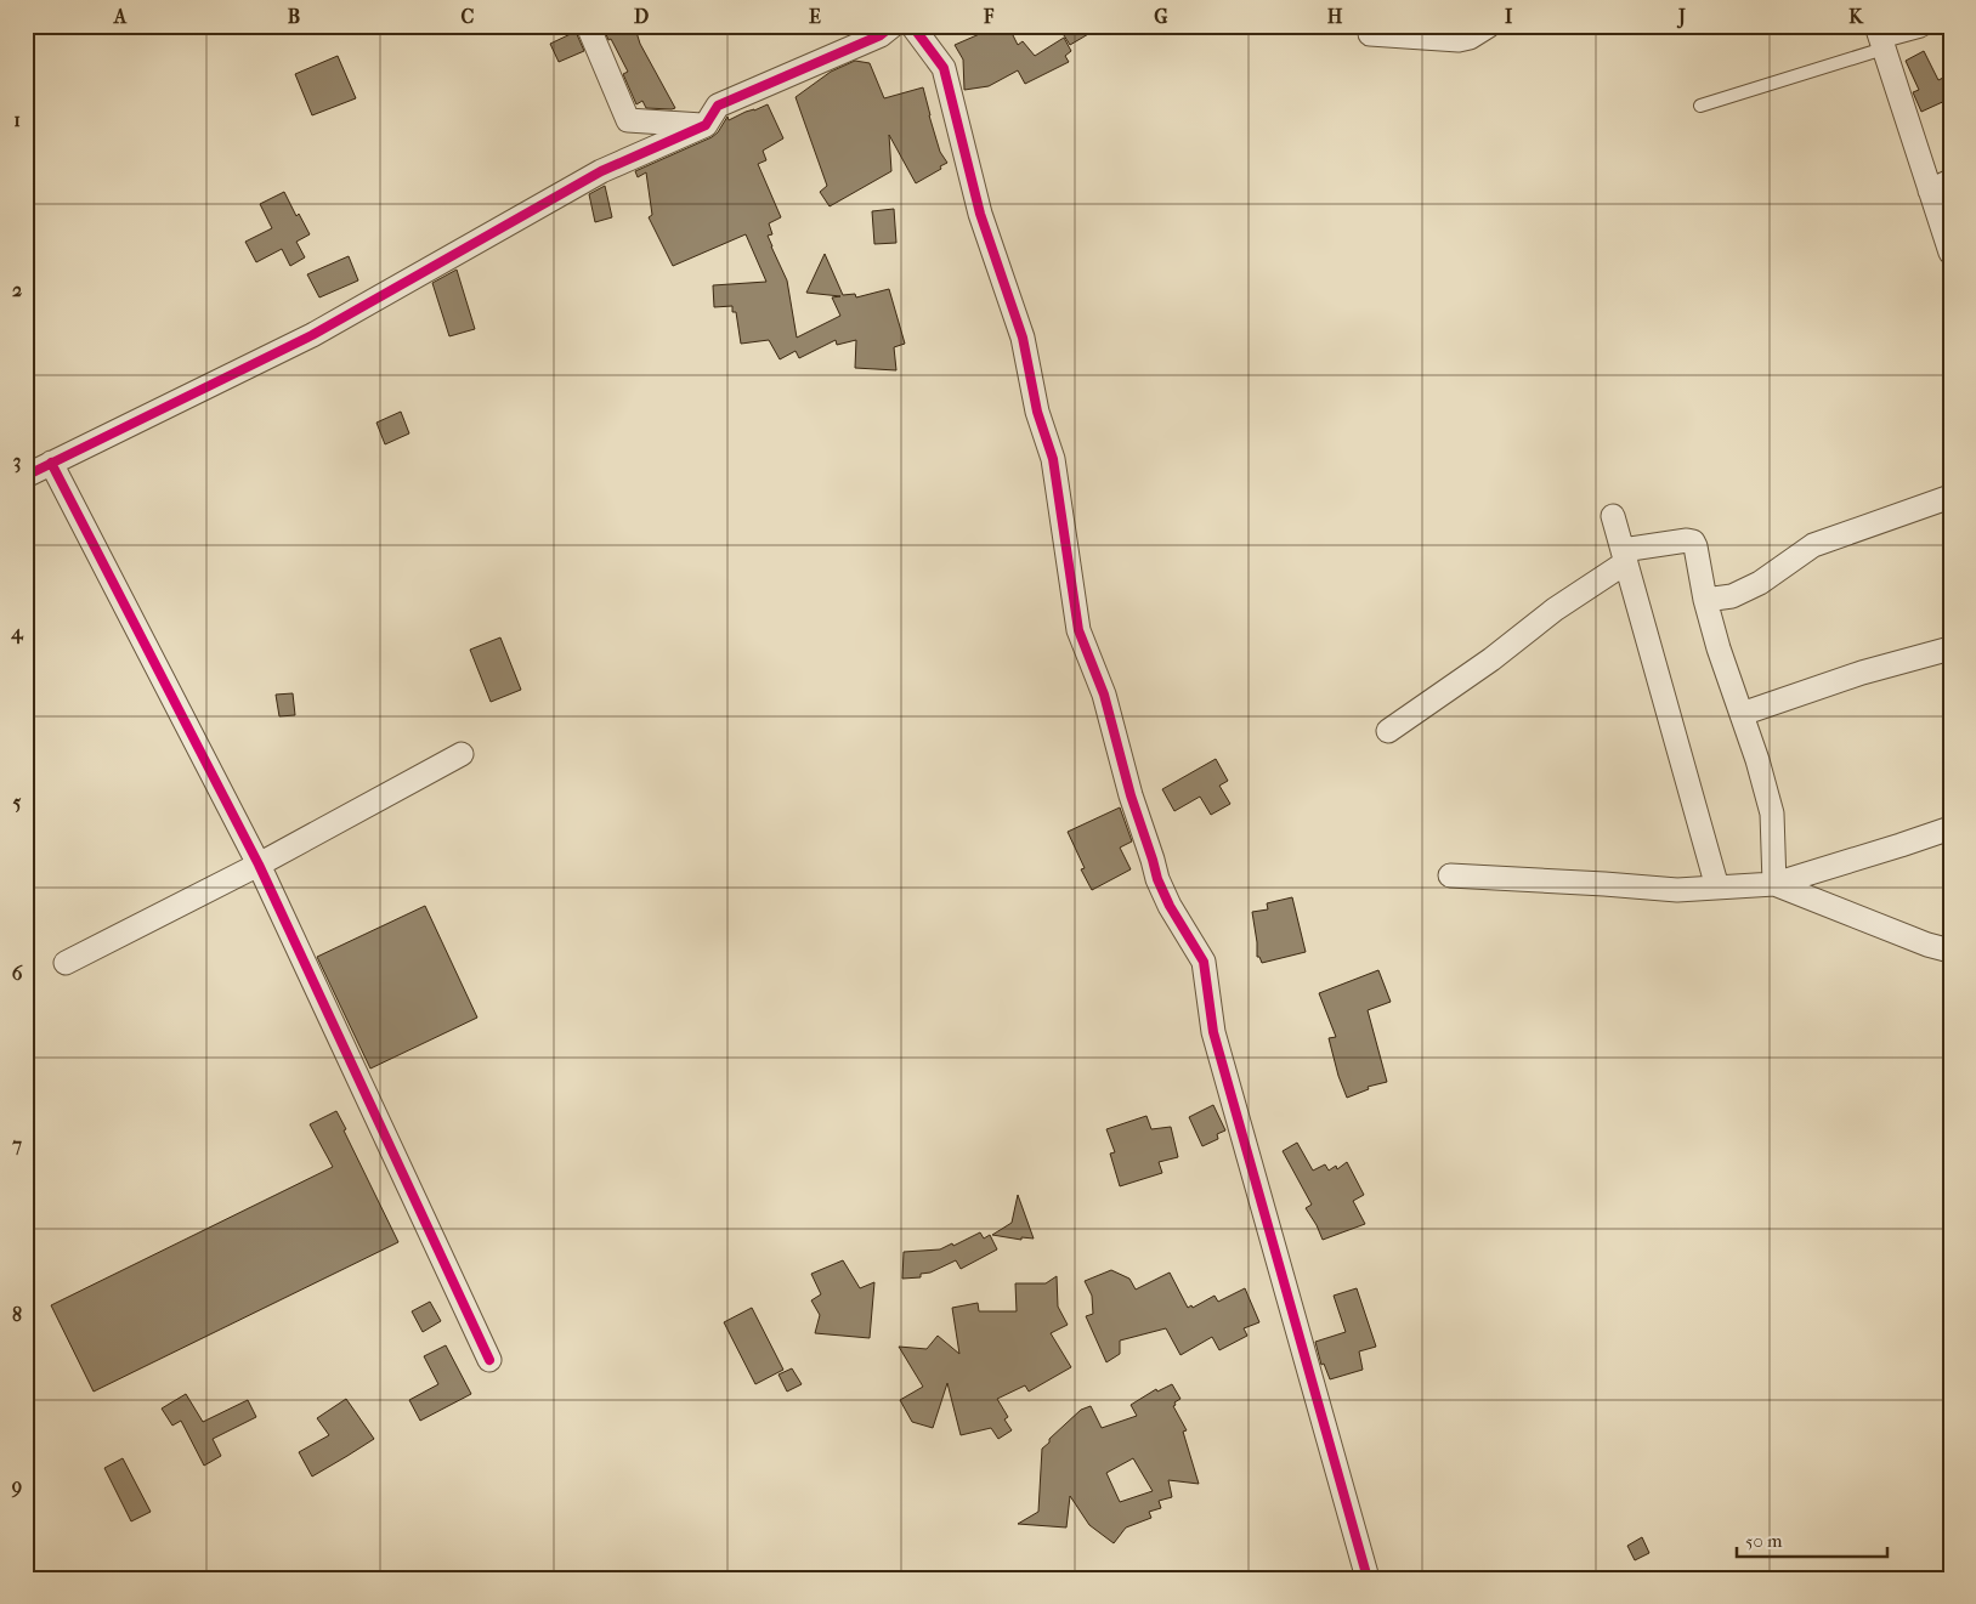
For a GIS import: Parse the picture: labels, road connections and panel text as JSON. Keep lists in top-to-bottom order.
{
  "scale_bar": "50 m",
  "grid": {
    "columns": [
      "A",
      "B",
      "C",
      "D",
      "E",
      "F",
      "G",
      "H",
      "I",
      "J",
      "K"
    ],
    "rows": [
      "1",
      "2",
      "3",
      "4",
      "5",
      "6",
      "7",
      "8",
      "9"
    ]
  }
}
